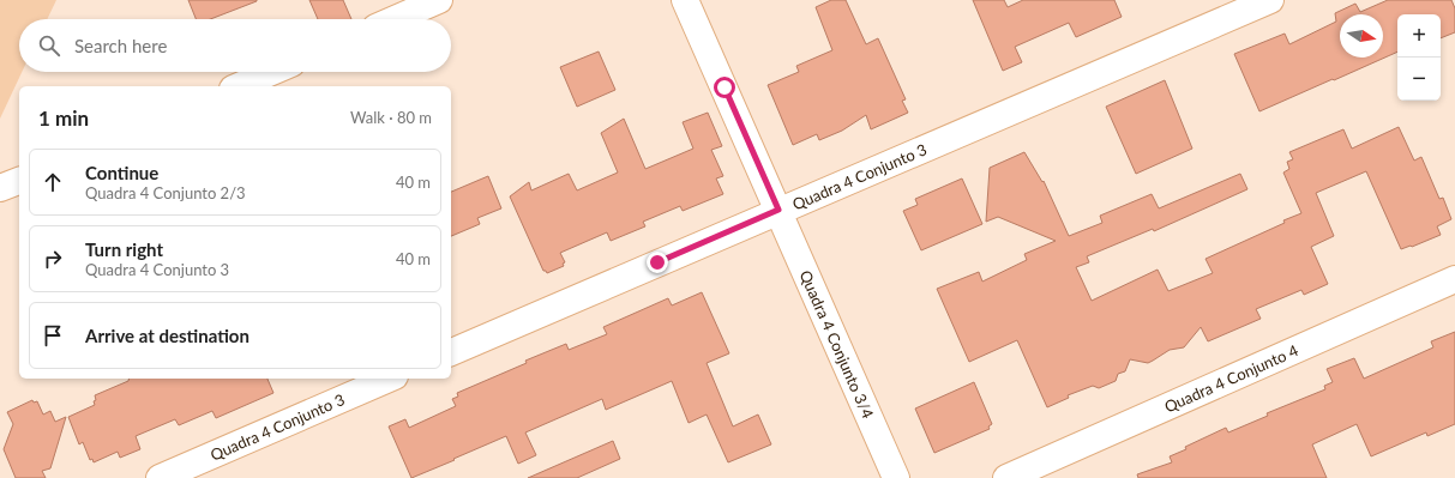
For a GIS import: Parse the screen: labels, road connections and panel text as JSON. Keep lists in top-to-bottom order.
{
  "streets": {
    "street": ["Quadra 4 Conjunto 3", "Quadra 4 Conjunto 3/4", "Quadra 4 Conjunto 4"]
  },
  "crossings": [
    ["Quadra 4 Conjunto 3", "Quadra 4 Conjunto 3/4"]
  ],
  "north": "right",
  "page": {
    "map_buttons": ["+", "−"],
    "search": "Search here",
    "heading": ["1 min", "Walk · 80 m"],
    "list": [
      ["Continue", "Quadra 4 Conjunto 2/3", "40 m"],
      ["Turn right", "Quadra 4 Conjunto 3", "40 m"],
      "Arrive at destination"
    ]
  }
}
